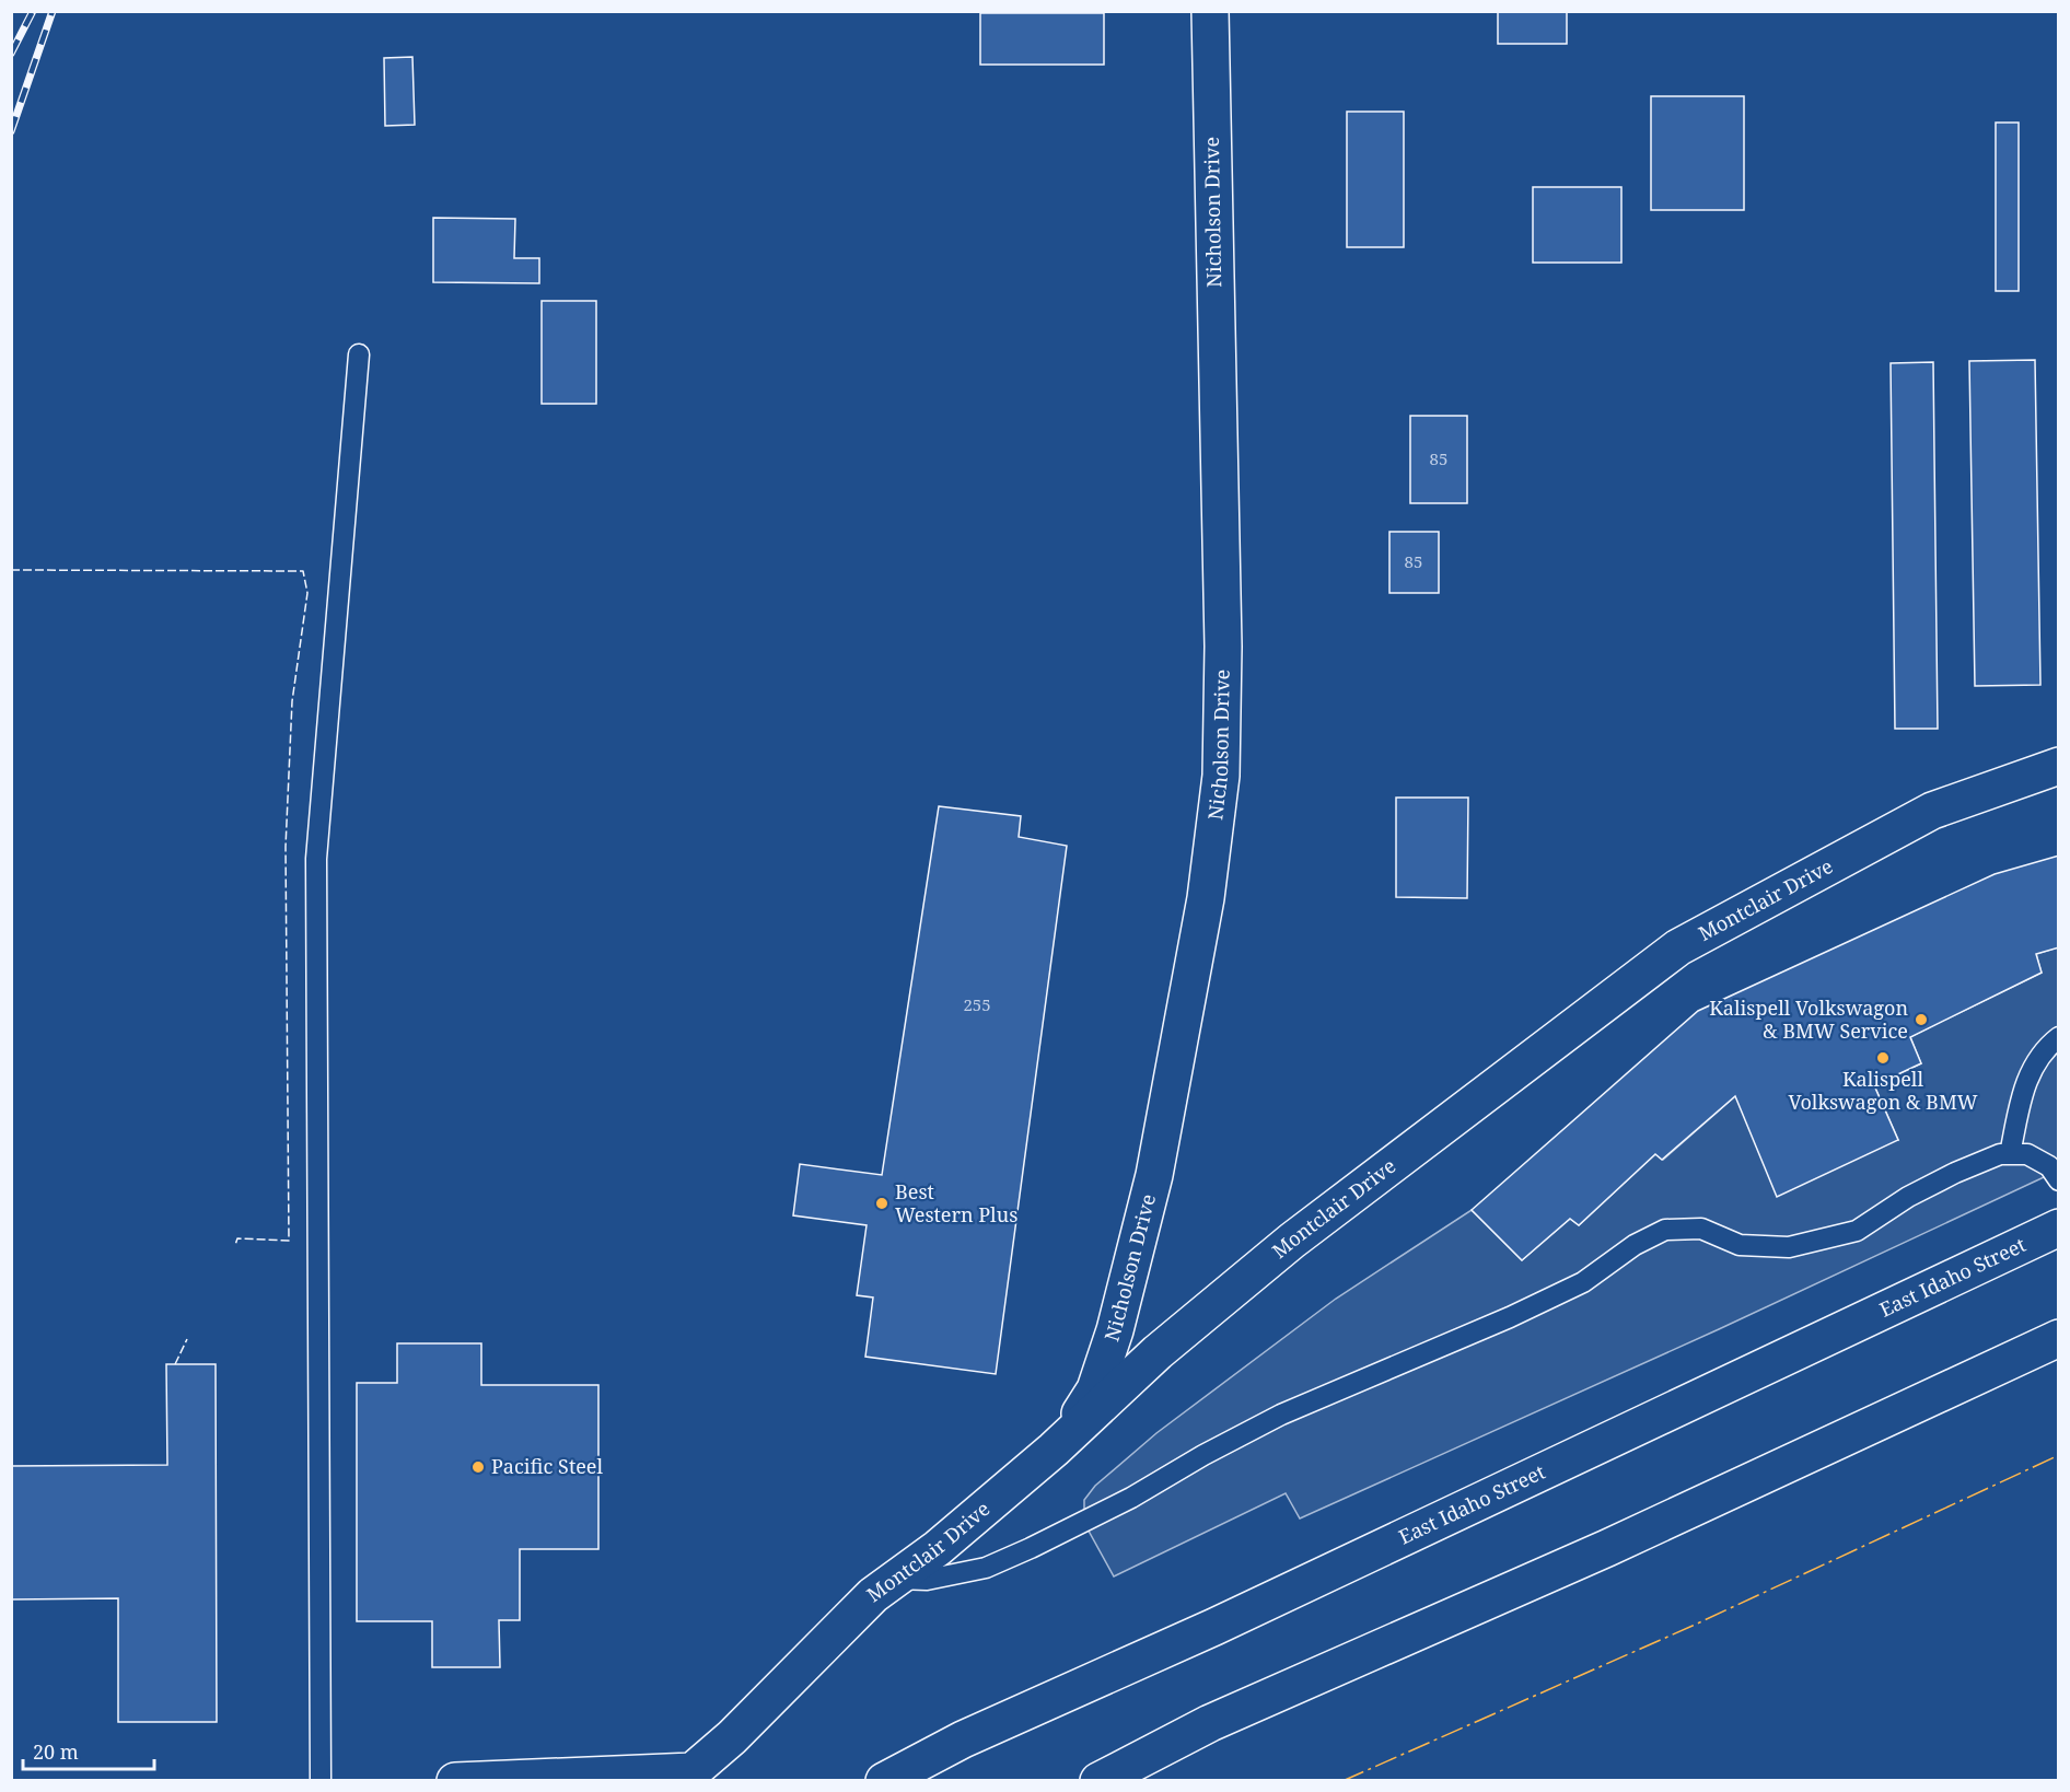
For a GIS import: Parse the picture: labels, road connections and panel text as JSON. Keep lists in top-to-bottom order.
{
  "streets": {
    "main road": ["Nicholson Drive", "Montclair Drive", "East Idaho Street"]
  },
  "crossings": [
    ["Nicholson Drive", "Montclair Drive"]
  ],
  "places": [
    "Kalispell Volkswagon & BMW Service",
    "Kalispell Volkswagon & BMW",
    "Best Western Plus",
    "Pacific Steel"
  ],
  "house_numbers": ["85", "85", "255"],
  "scale_bar": "20 m"
}
